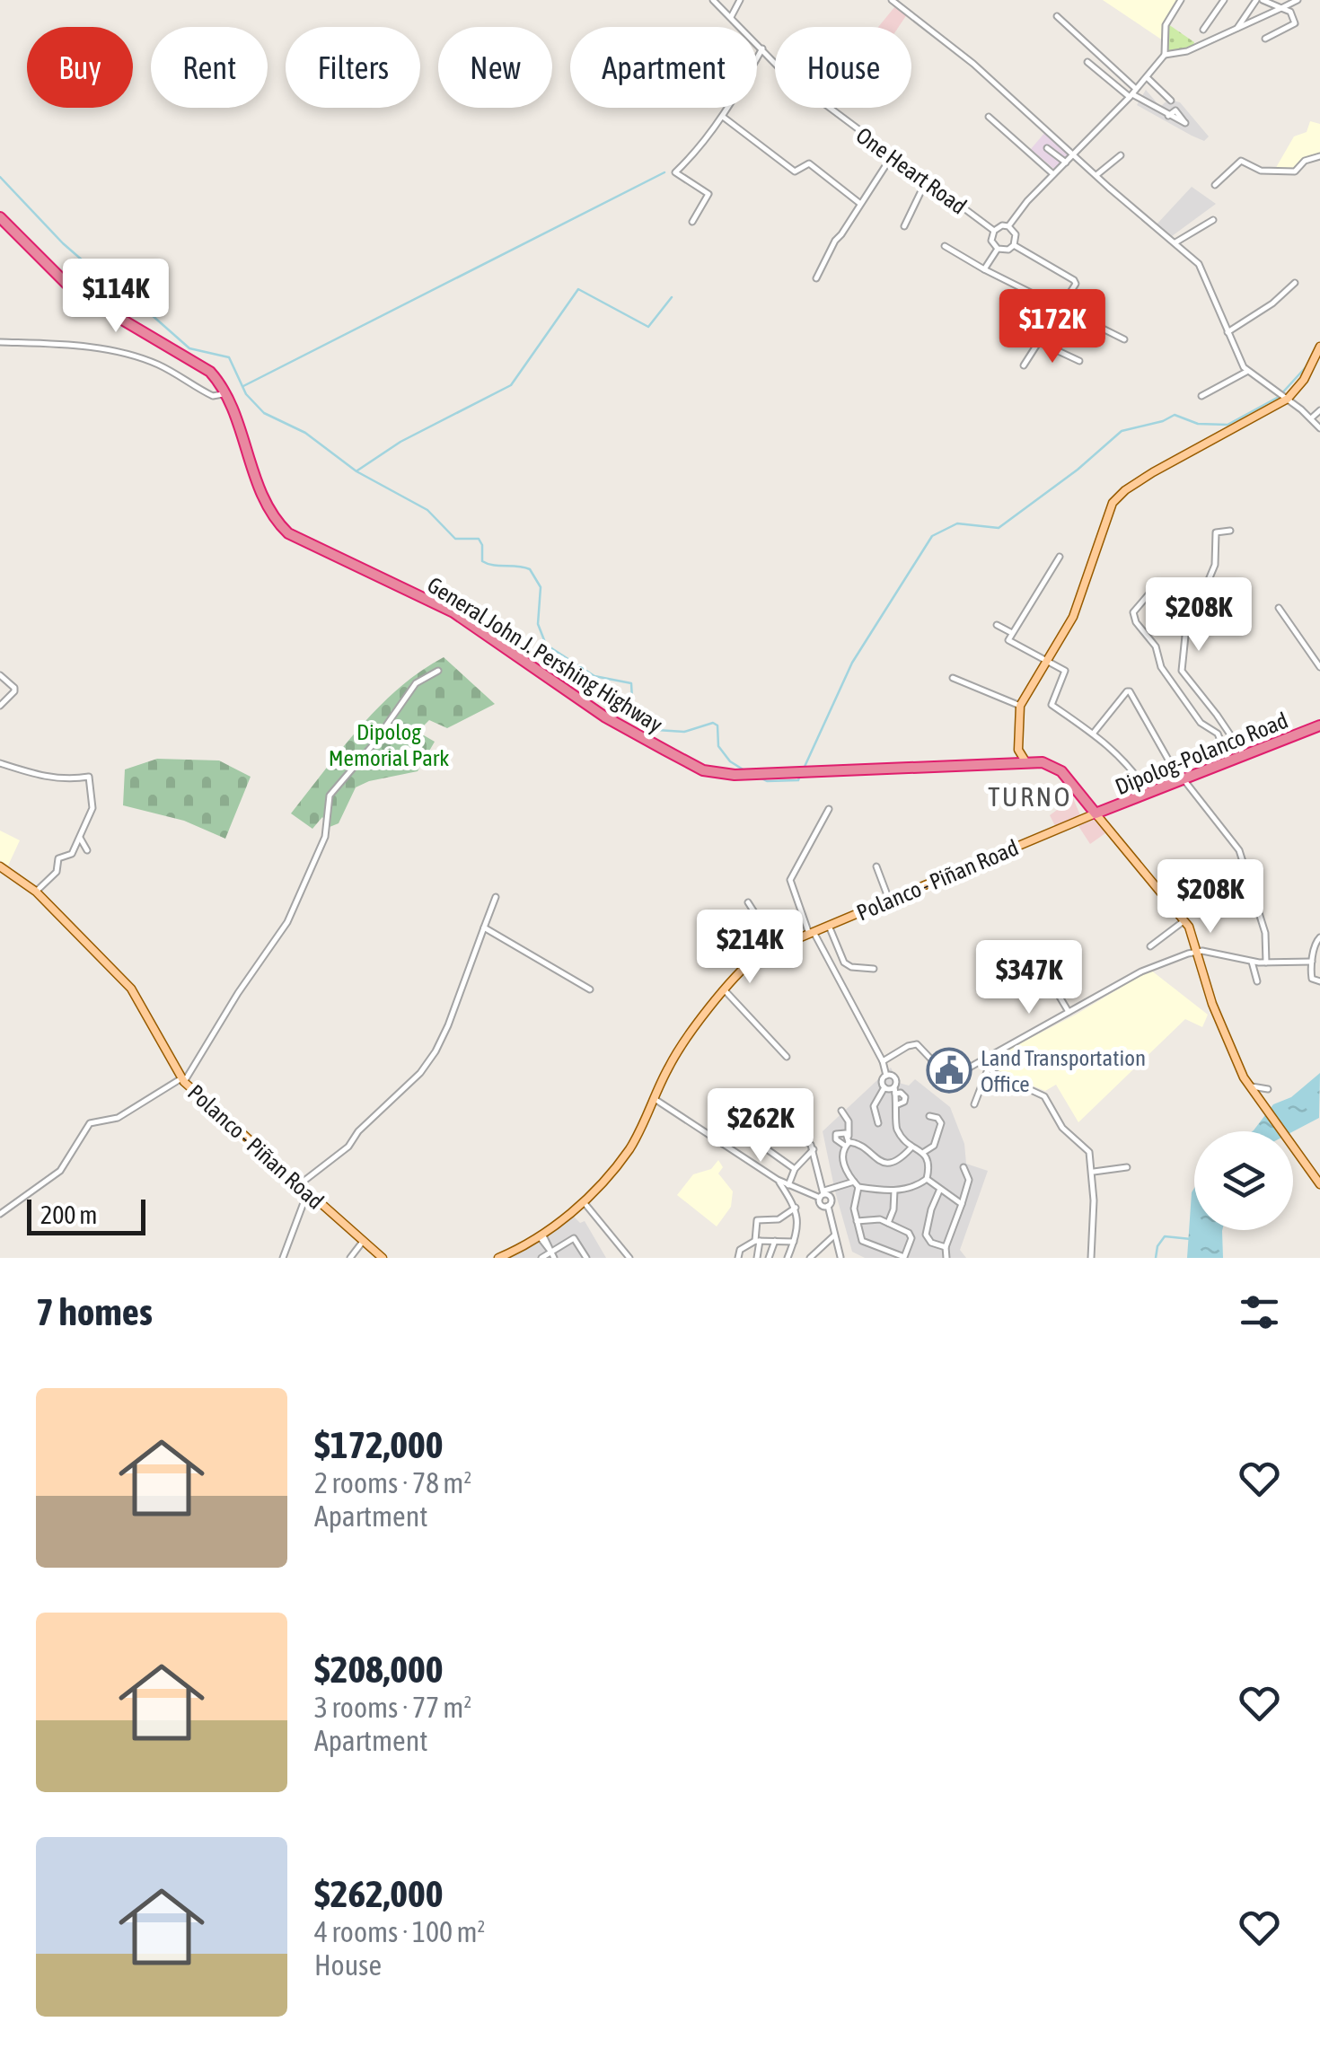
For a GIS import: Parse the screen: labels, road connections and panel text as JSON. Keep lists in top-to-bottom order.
{
  "streets": {
    "highway": ["General John J. Pershing Highway", "Dipolog-Polanco Road"],
    "main road": ["Polanco - Piñan Road"],
    "street": ["One Heart Road"]
  },
  "crossings": [
    ["General John J. Pershing Highway", "Dipolog-Polanco Road"],
    ["General John J. Pershing Highway", "Polanco - Piñan Road"],
    ["Dipolog-Polanco Road", "Polanco - Piñan Road"]
  ],
  "districts": ["TURNO"],
  "parks": ["Dipolog Memorial Park"],
  "places": {
    "public building": ["Land Transportation Office"]
  },
  "scale_bar": "200 m",
  "page": {
    "chip": [
      "Buy",
      "Rent",
      "Filters",
      "New",
      "Apartment",
      "House"
    ],
    "price": [
      "$114K",
      "$172K",
      "$208K",
      "$208K",
      "$214K",
      "$347K",
      "$262K"
    ],
    "scale": "200 m",
    "heading": "7 homes",
    "list": [
      {
        "name": "$172,000",
        "note": "2 rooms · 78 m² · Apartment"
      },
      {
        "name": "$208,000",
        "note": "3 rooms · 77 m² · Apartment"
      },
      {
        "name": "$262,000",
        "note": "4 rooms · 100 m² · House"
      }
    ]
  }
}
